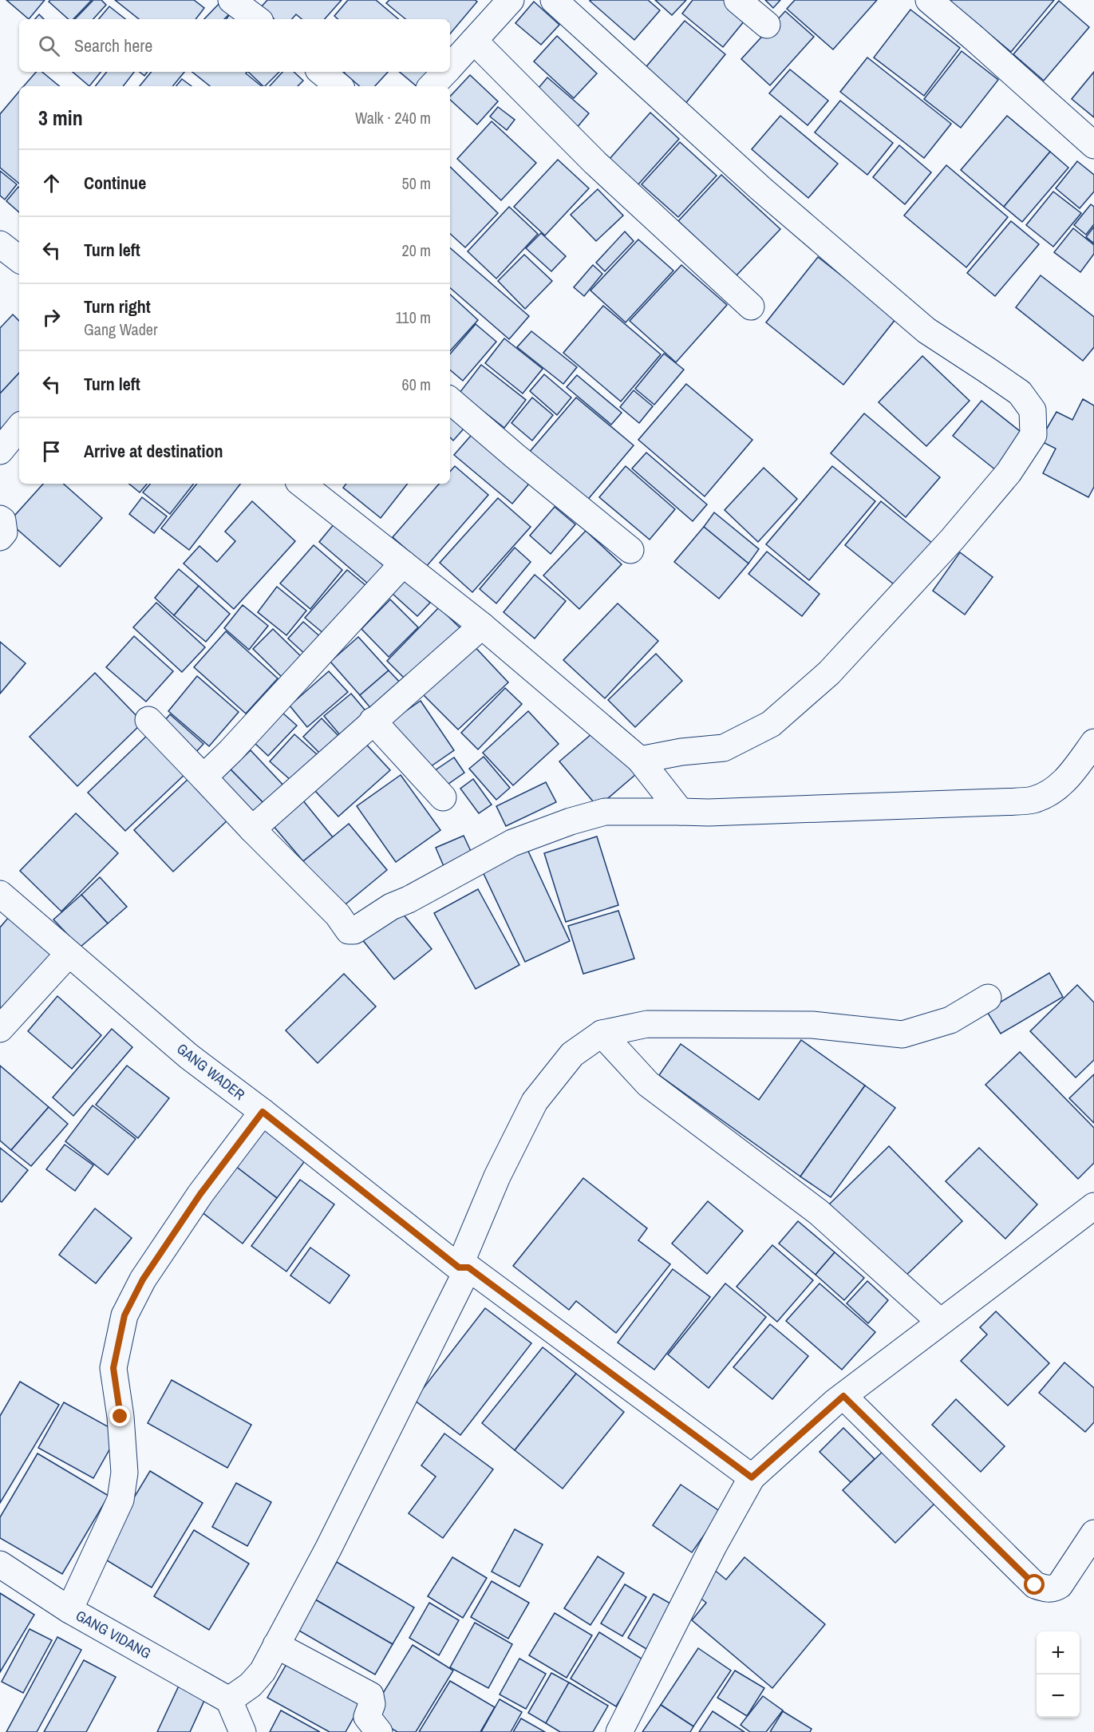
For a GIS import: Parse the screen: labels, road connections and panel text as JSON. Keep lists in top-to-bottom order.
{
  "streets": {
    "street": ["GANG WADER", "GANG VIDANG"]
  },
  "page": {
    "search": "Search here",
    "heading": ["3 min", "Walk · 240 m"],
    "list": [
      ["Continue", "50 m"],
      ["Turn left", "20 m"],
      ["Turn right", "Gang Wader", "110 m"],
      ["Turn left", "60 m"],
      "Arrive at destination"
    ],
    "map_buttons": ["+", "−"]
  }
}
